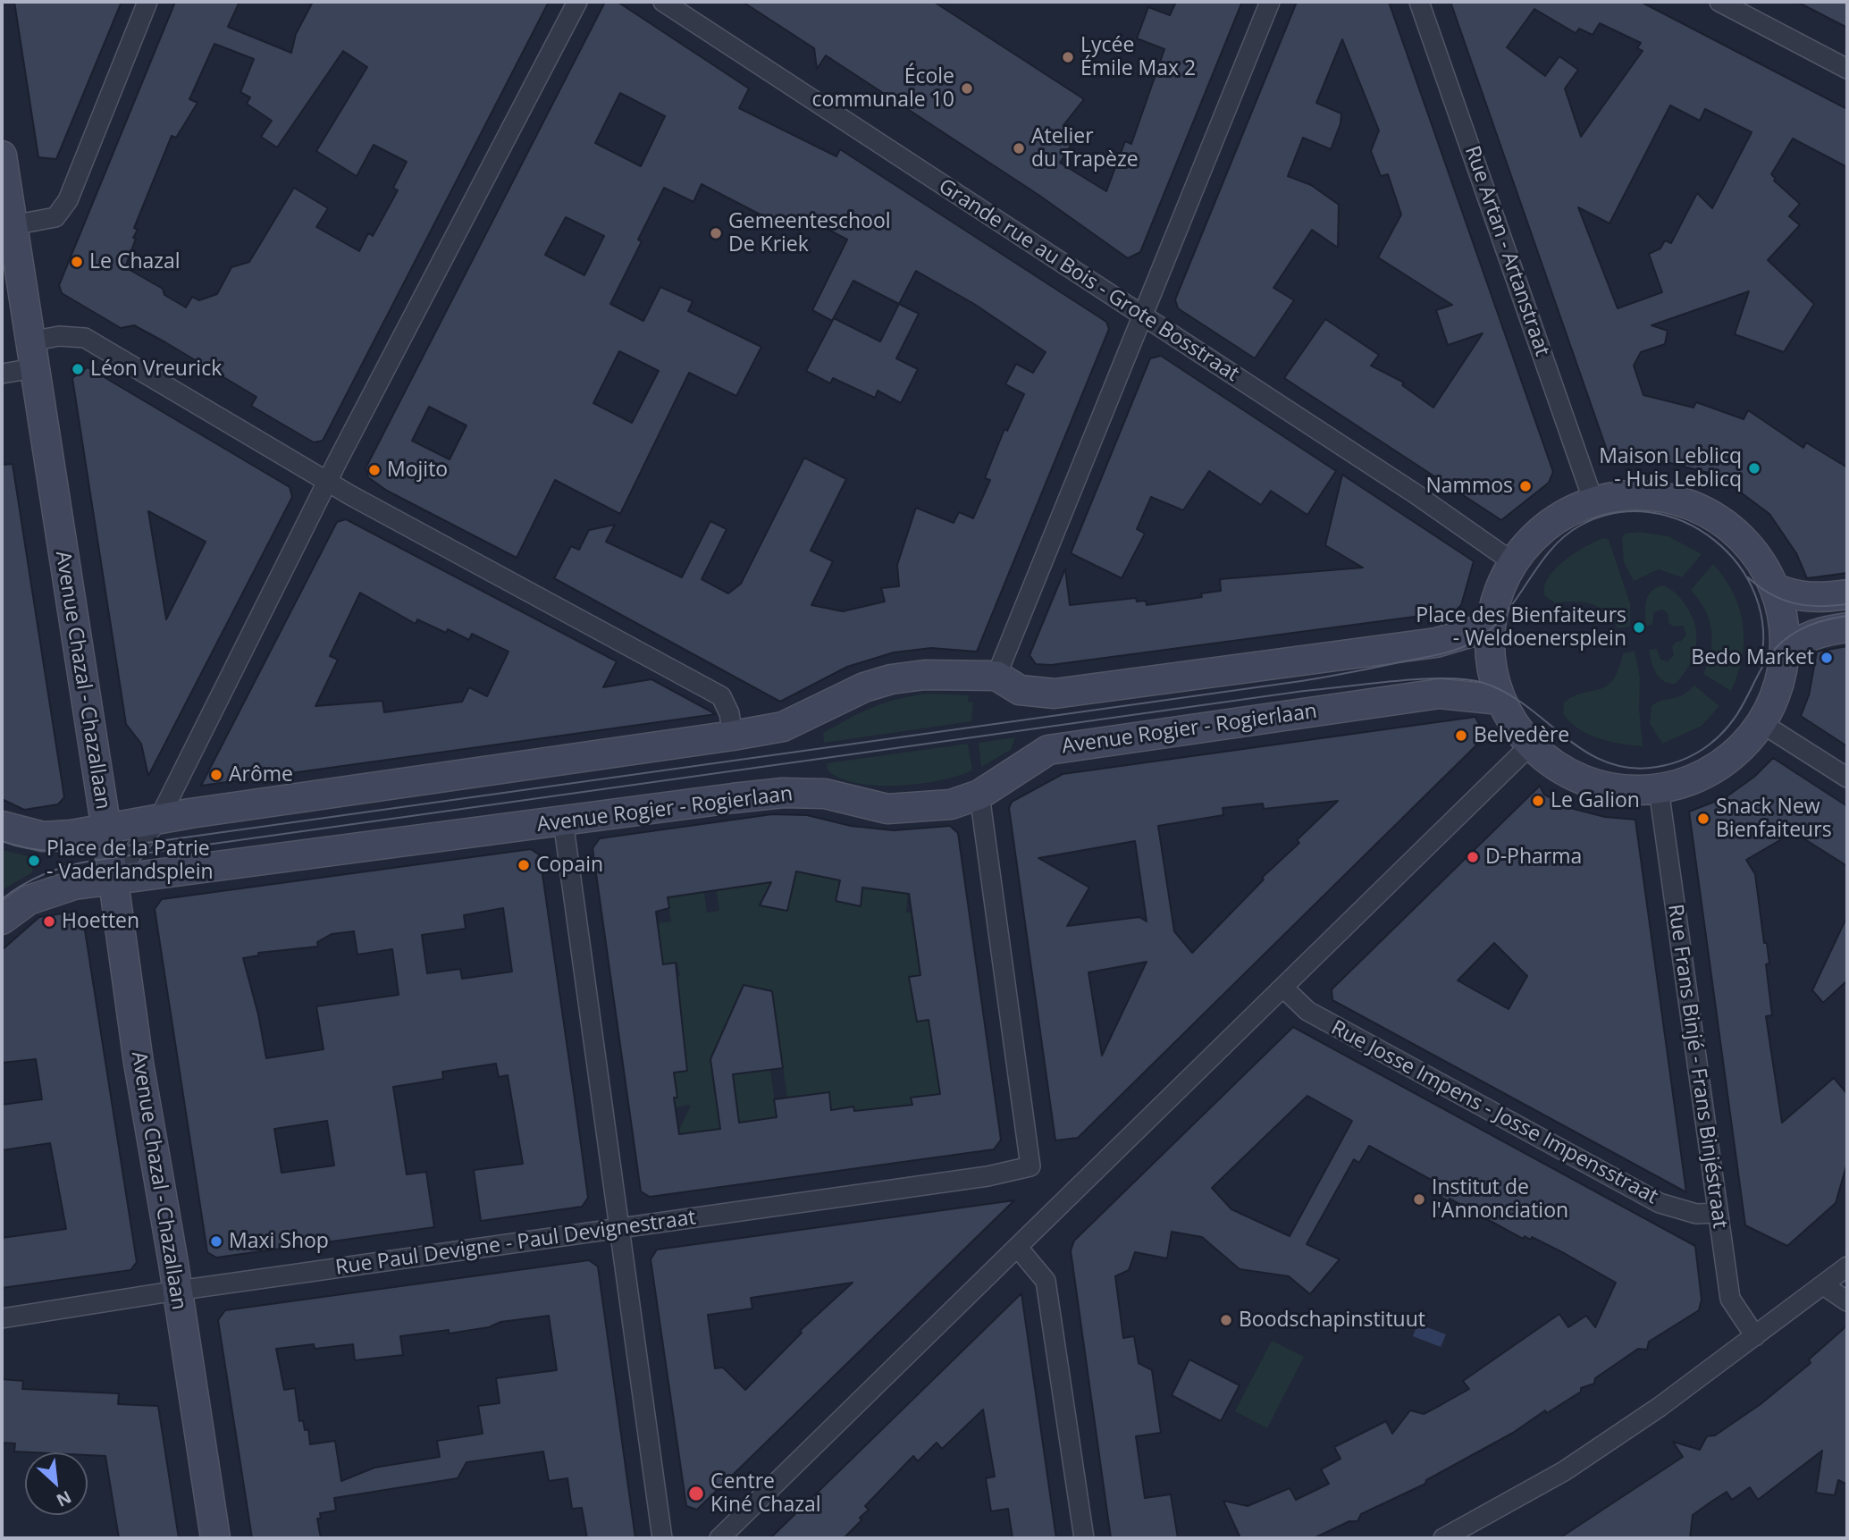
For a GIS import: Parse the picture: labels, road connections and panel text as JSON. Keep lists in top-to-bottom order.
{
  "streets": {
    "street": [
      "Rue Artan - Artanstraat",
      "Grande rue au Bois - Grote Bosstraat",
      "Avenue Chazal - Chazallaan",
      "Avenue Rogier - Rogierlaan",
      "Rue Frans Binjé - Frans Binjéstraat",
      "Rue Josse Impens - Josse Impensstraat",
      "Rue Paul Devigne - Paul Devignestraat"
    ]
  },
  "crossings": [
    ["Avenue Chazal - Chazallaan", "Avenue Rogier - Rogierlaan"],
    ["Avenue Chazal - Chazallaan", "Rue Paul Devigne - Paul Devignestraat"],
    ["Avenue Rogier - Rogierlaan", "Rue Paul Devigne - Paul Devignestraat"],
    ["Rue Frans Binjé - Frans Binjéstraat", "Rue Josse Impens - Josse Impensstraat"]
  ],
  "places": [
    "Lycée Émile Max 2",
    "École communale 10",
    "Atelier du Trapèze",
    "Gemeenteschool De Kriek",
    "Le Chazal",
    "Léon Vreurick",
    "Maison Leblicq - Huis Leblicq",
    "Mojito",
    "Nammos",
    "Place des Bienfaiteurs - Weldoenersplein",
    "Bedo Market",
    "Belvedère",
    "Arôme",
    "Le Galion",
    "Snack New Bienfaiteurs",
    "D-Pharma",
    "Place de la Patrie - Vaderlandsplein",
    "Copain",
    "Hoetten",
    "Institut de l'Annonciation",
    "Maxi Shop",
    "Boodschapinstituut",
    "Centre Kiné Chazal"
  ],
  "north": "bottom right"
}
